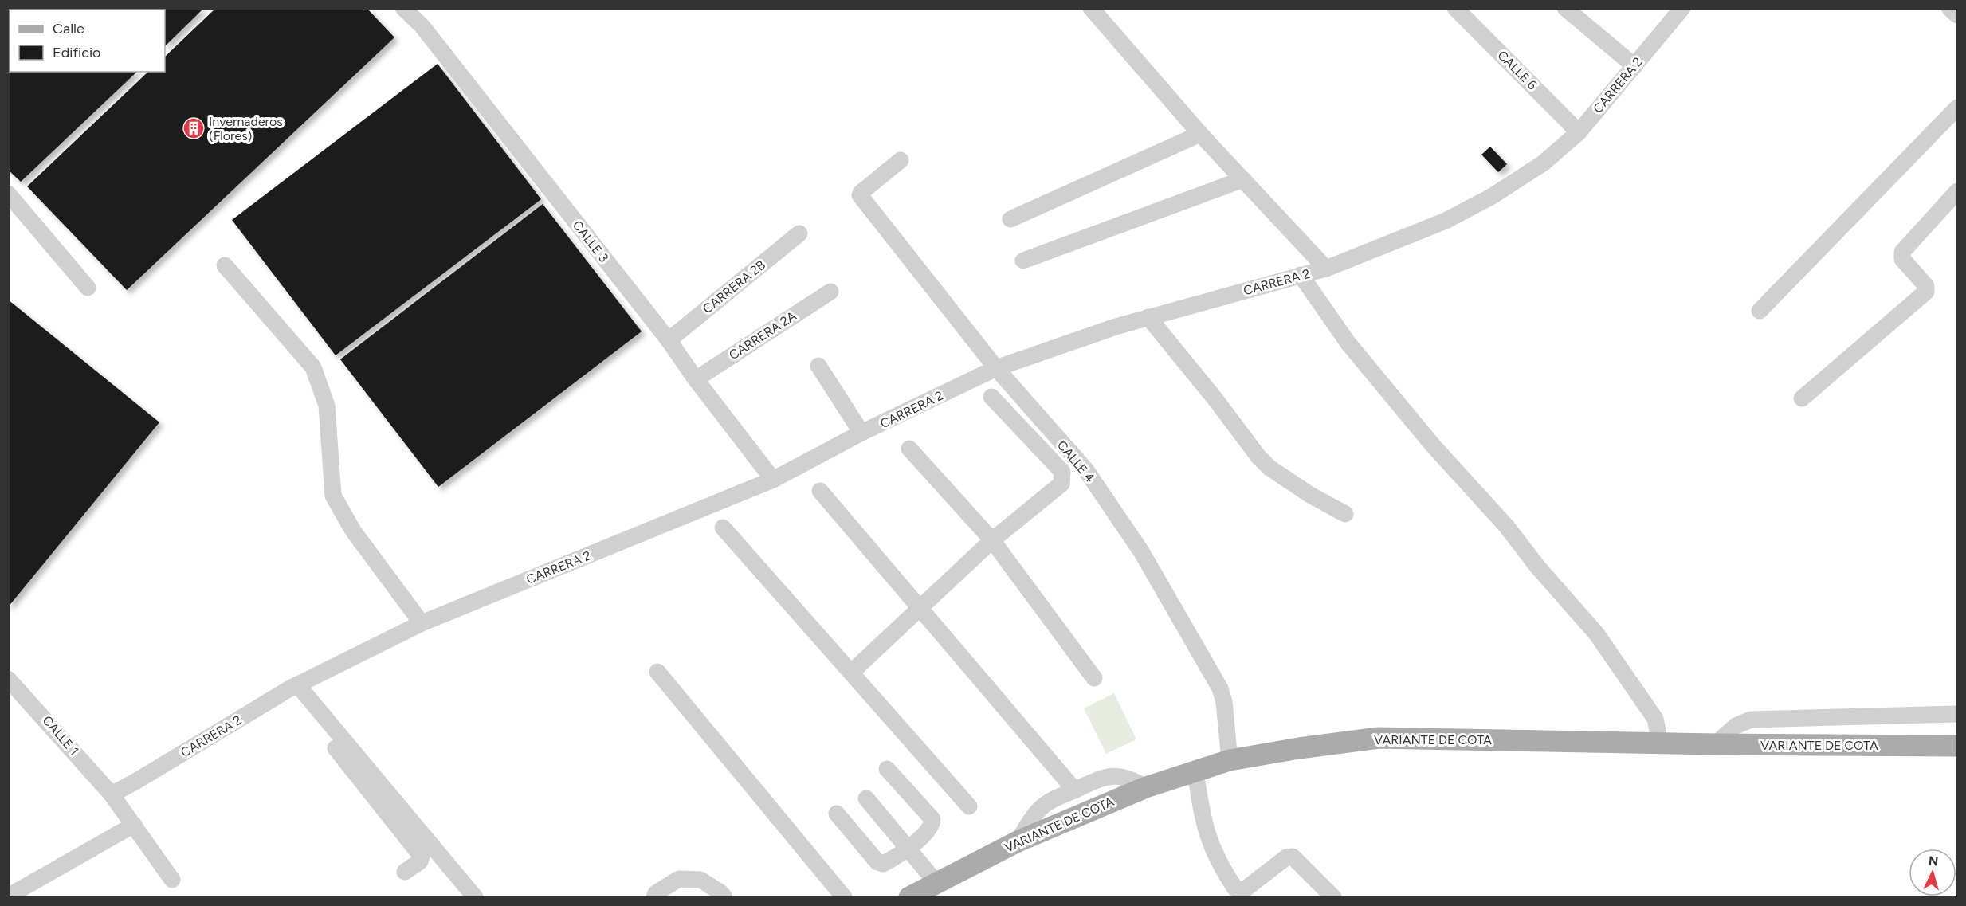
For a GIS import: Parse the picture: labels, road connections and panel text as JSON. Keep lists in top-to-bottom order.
{
  "streets": {
    "main road": ["VARIANTE DE COTA"],
    "street": [
      "CALLE 6",
      "CARRERA 2",
      "CALLE 3",
      "CARRERA 2B",
      "CARRERA 2A",
      "CALLE 4",
      "CALLE 1"
    ]
  },
  "crossings": [
    ["CALLE 6", "CARRERA 2"],
    ["CARRERA 2", "CALLE 3"],
    ["CARRERA 2", "CALLE 4"],
    ["CARRERA 2", "CALLE 1"],
    ["CALLE 3", "CARRERA 2B"],
    ["CALLE 3", "CARRERA 2A"],
    ["CALLE 4", "VARIANTE DE COTA"]
  ],
  "places": {
    "building": ["Invernaderos (Flores)"]
  },
  "legend": ["Calle", "Edificio"],
  "north": "top"
}
